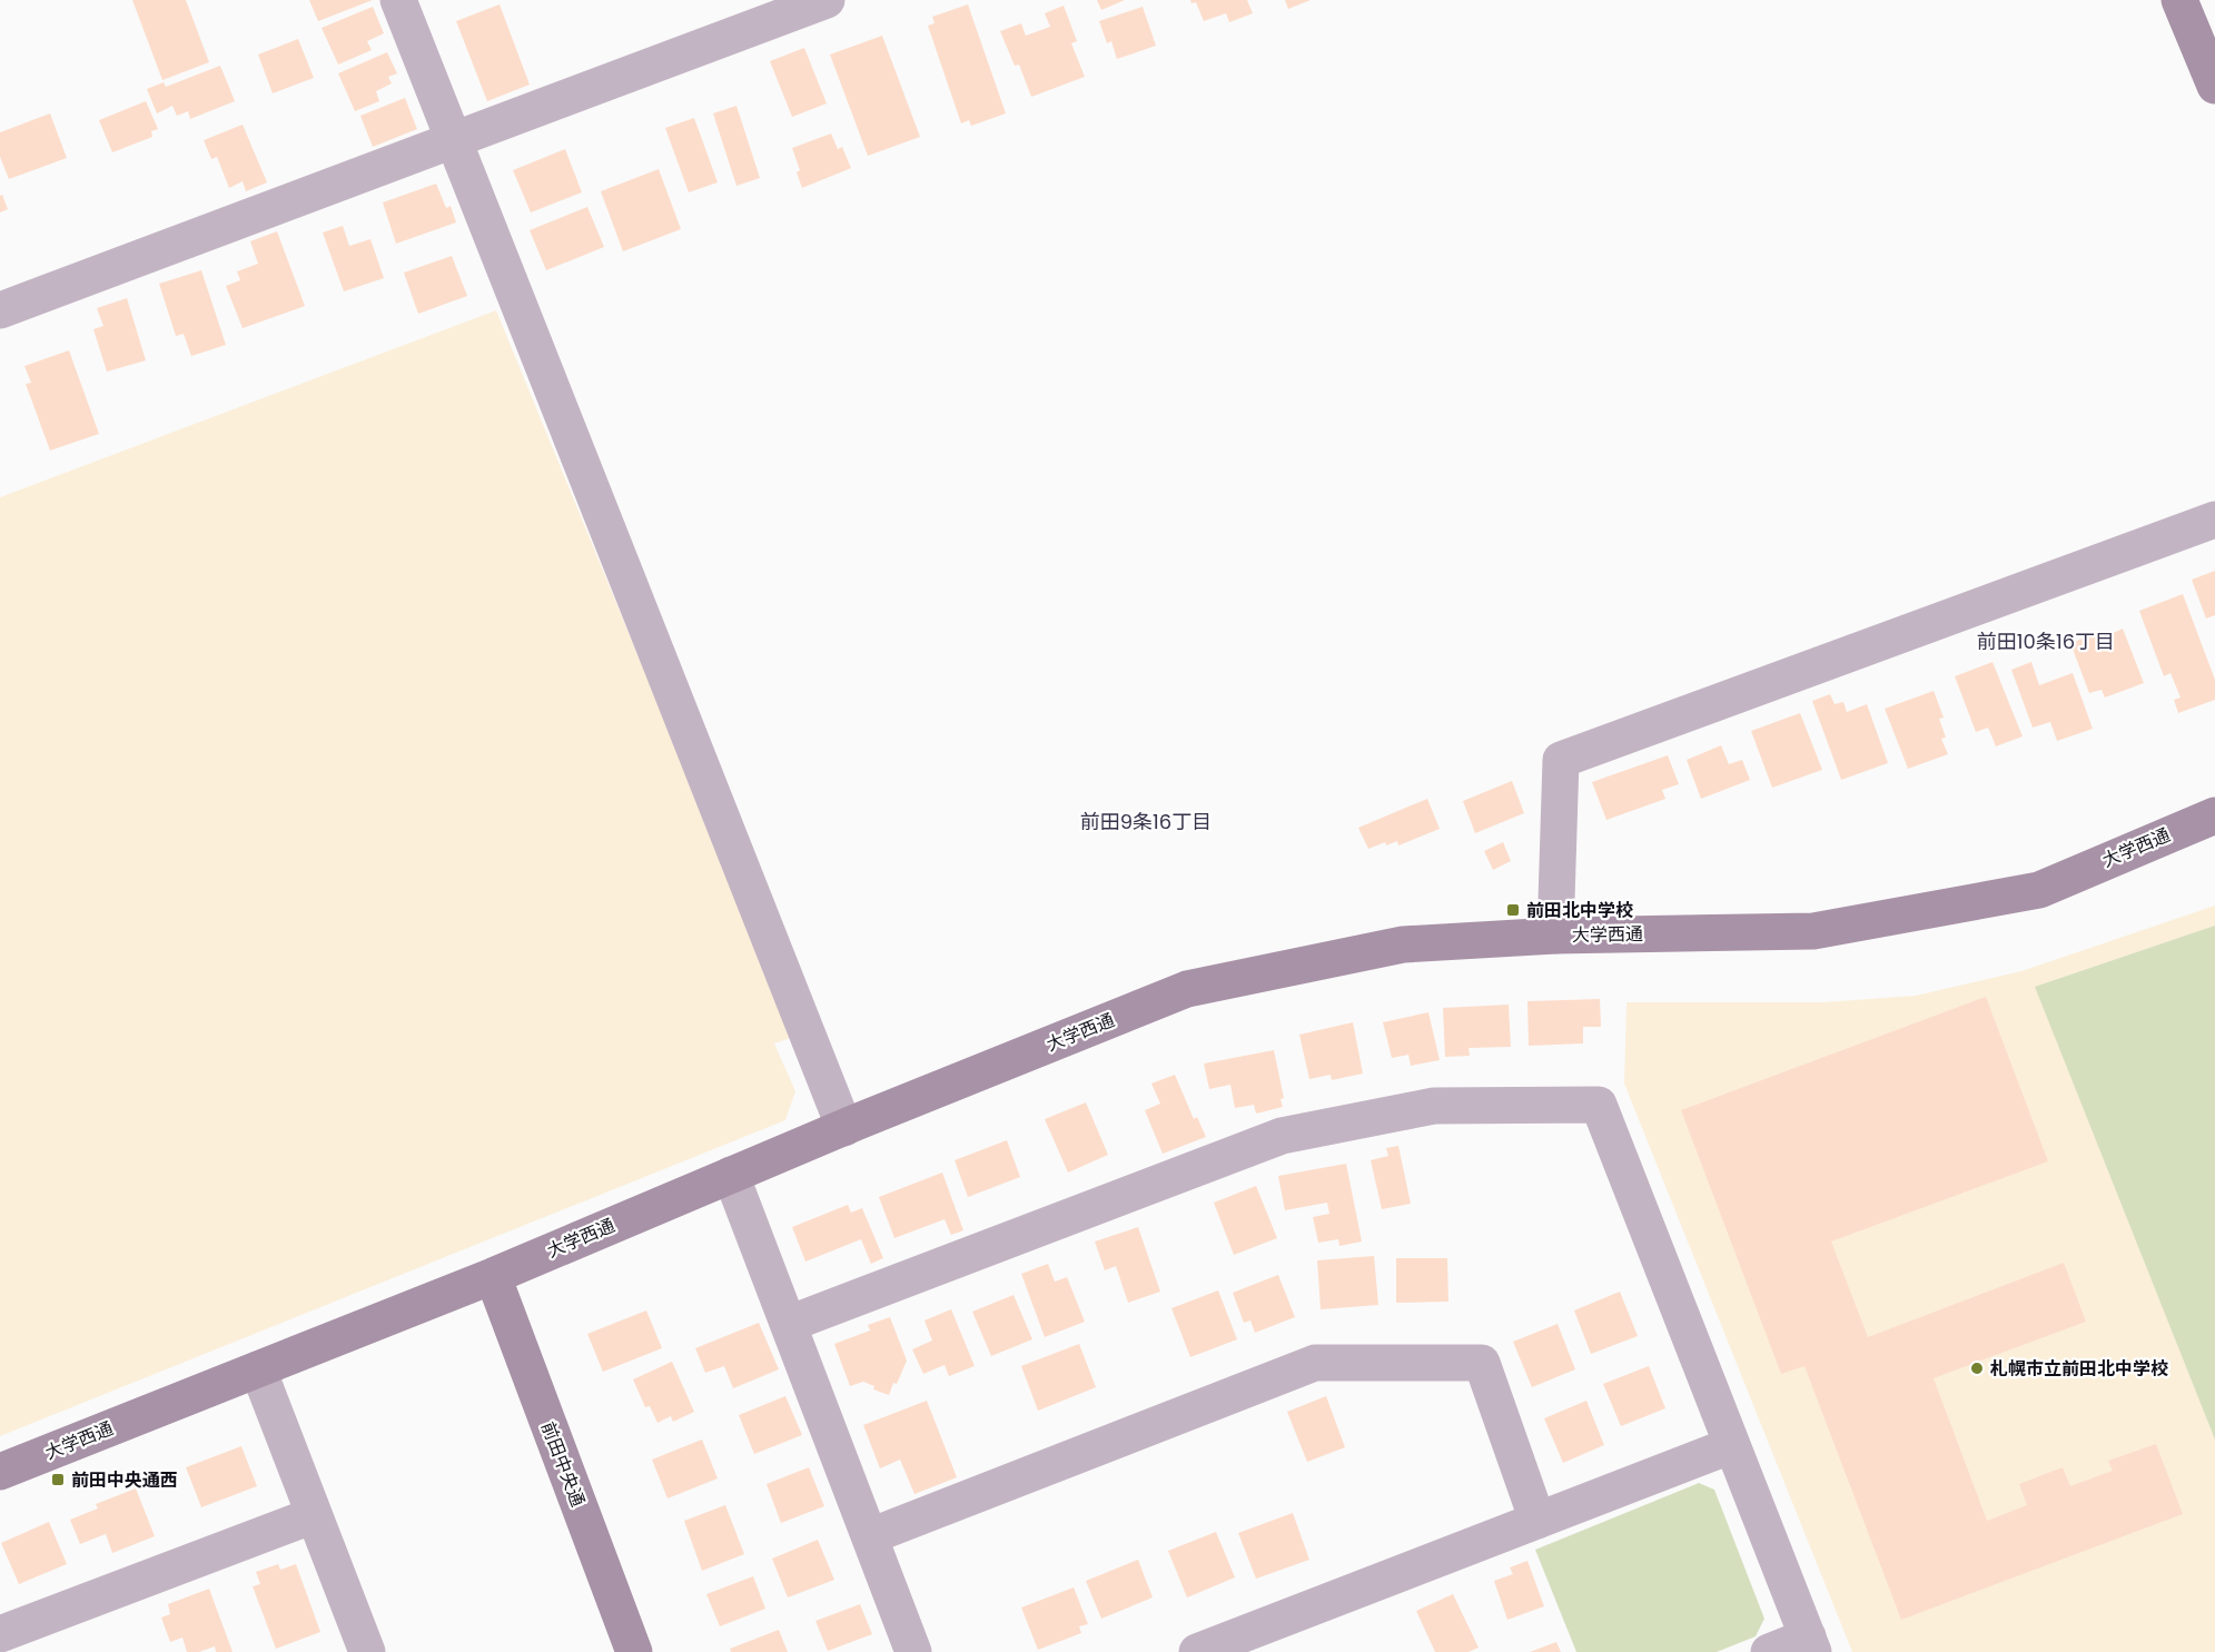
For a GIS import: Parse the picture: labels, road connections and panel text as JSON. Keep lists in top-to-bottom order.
{
  "streets": {
    "street": ["大学西通", "前田中央通"]
  },
  "crossings": [
    ["大学西通", "前田中央通"]
  ],
  "districts": ["前田10条16丁目", "前田9条16丁目"],
  "places": {
    "transit": ["前田北中学校", "前田中央通西"],
    "other": ["札幌市立前田北中学校"]
  }
}
